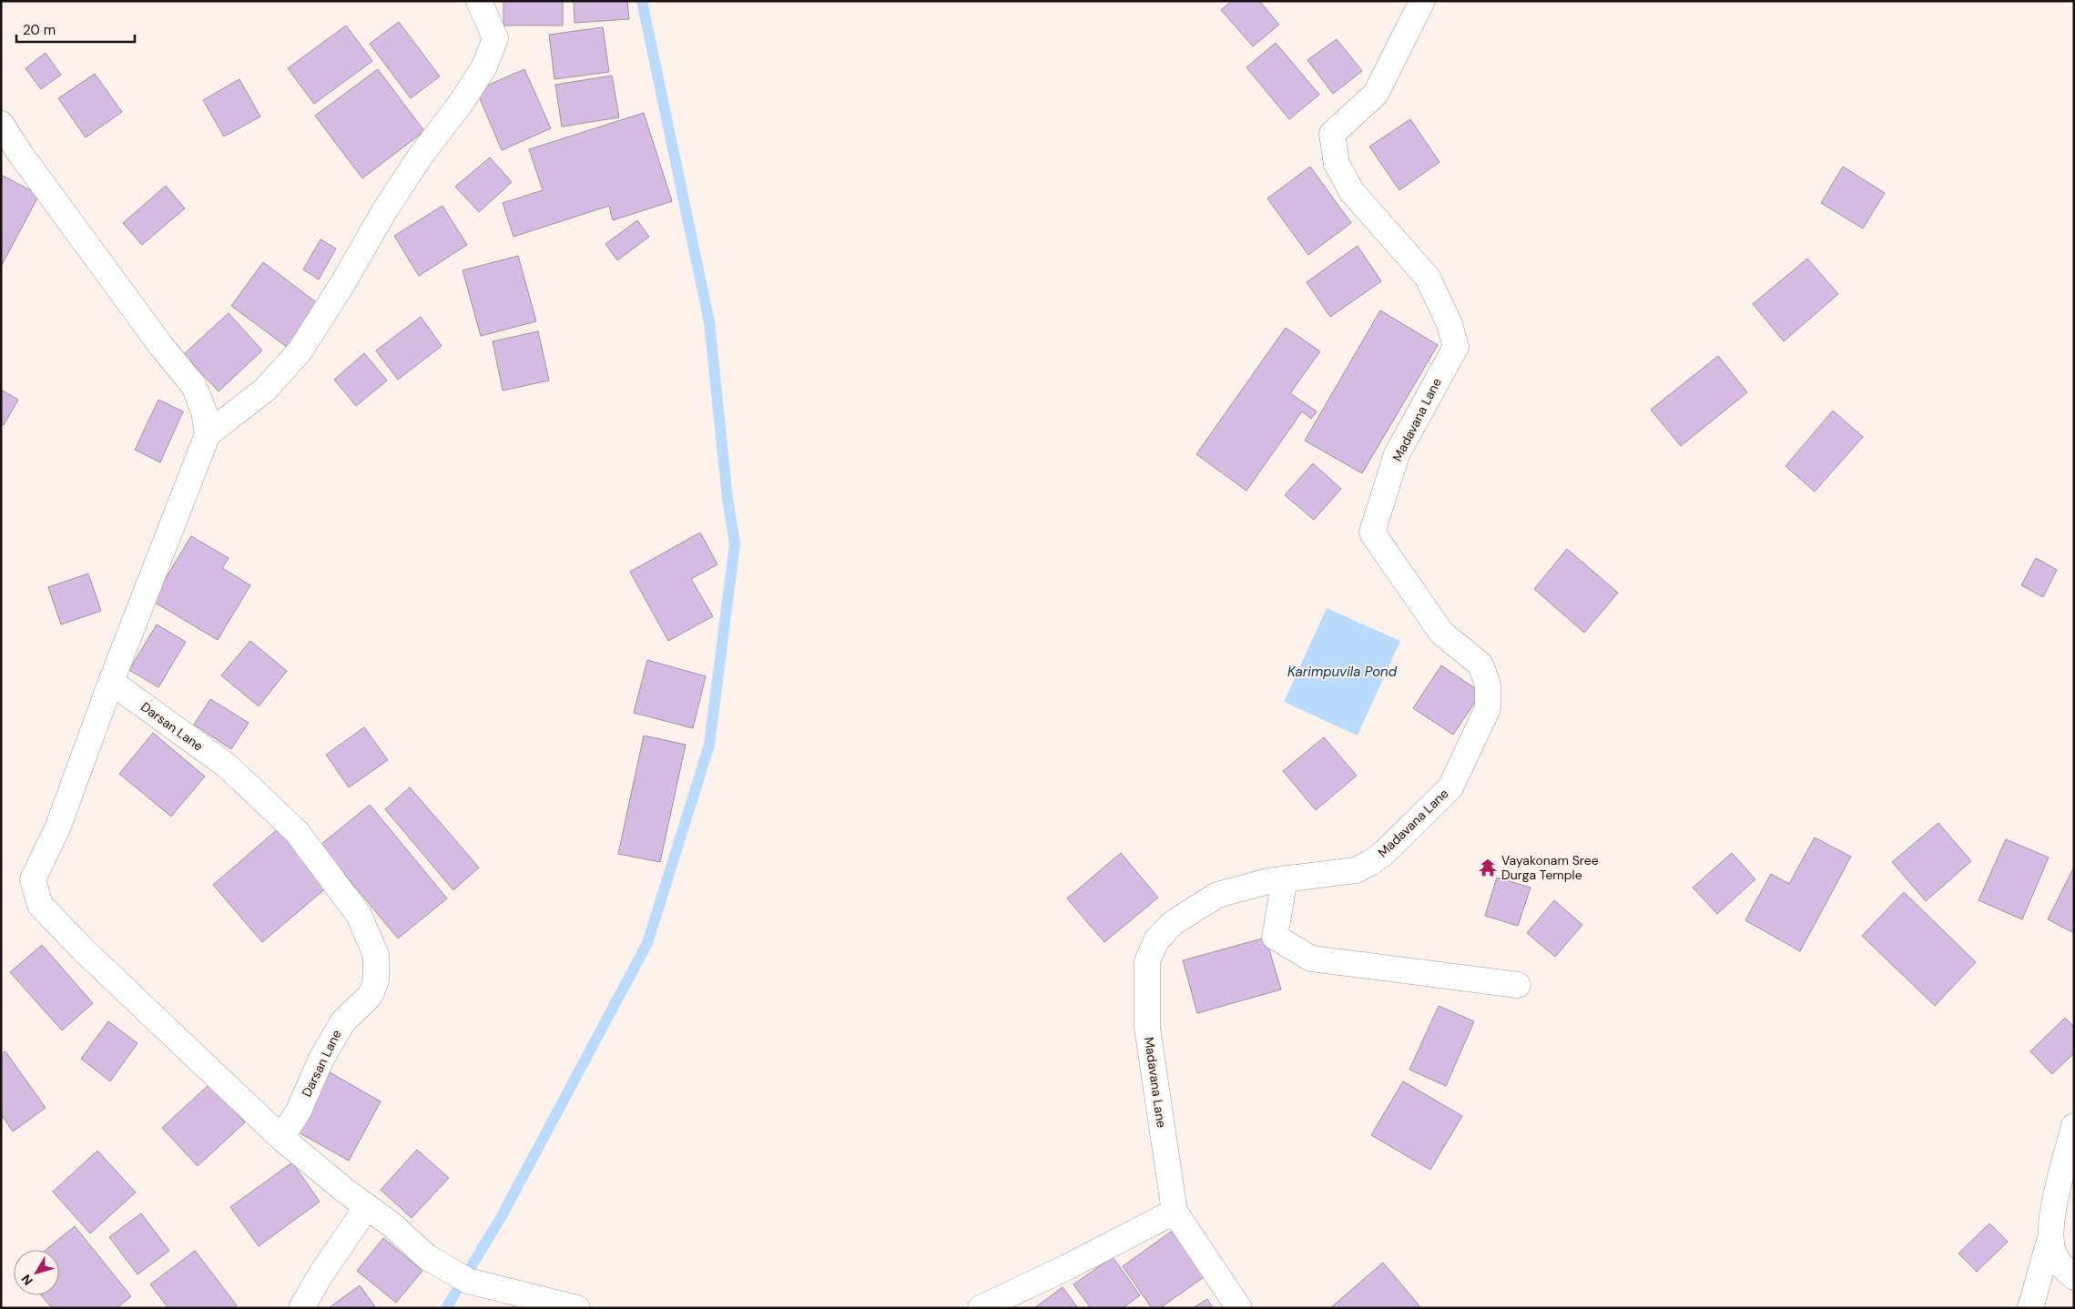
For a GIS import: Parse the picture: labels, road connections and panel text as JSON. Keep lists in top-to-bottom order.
{
  "streets": {
    "street": ["Madavana Lane", "Darsan Lane"]
  },
  "water": ["Karimpuvila Pond"],
  "places": {
    "temple": ["Vayakonam Sree Durga Temple"]
  },
  "scale_bar": "20 m",
  "north": "bottom left"
}
